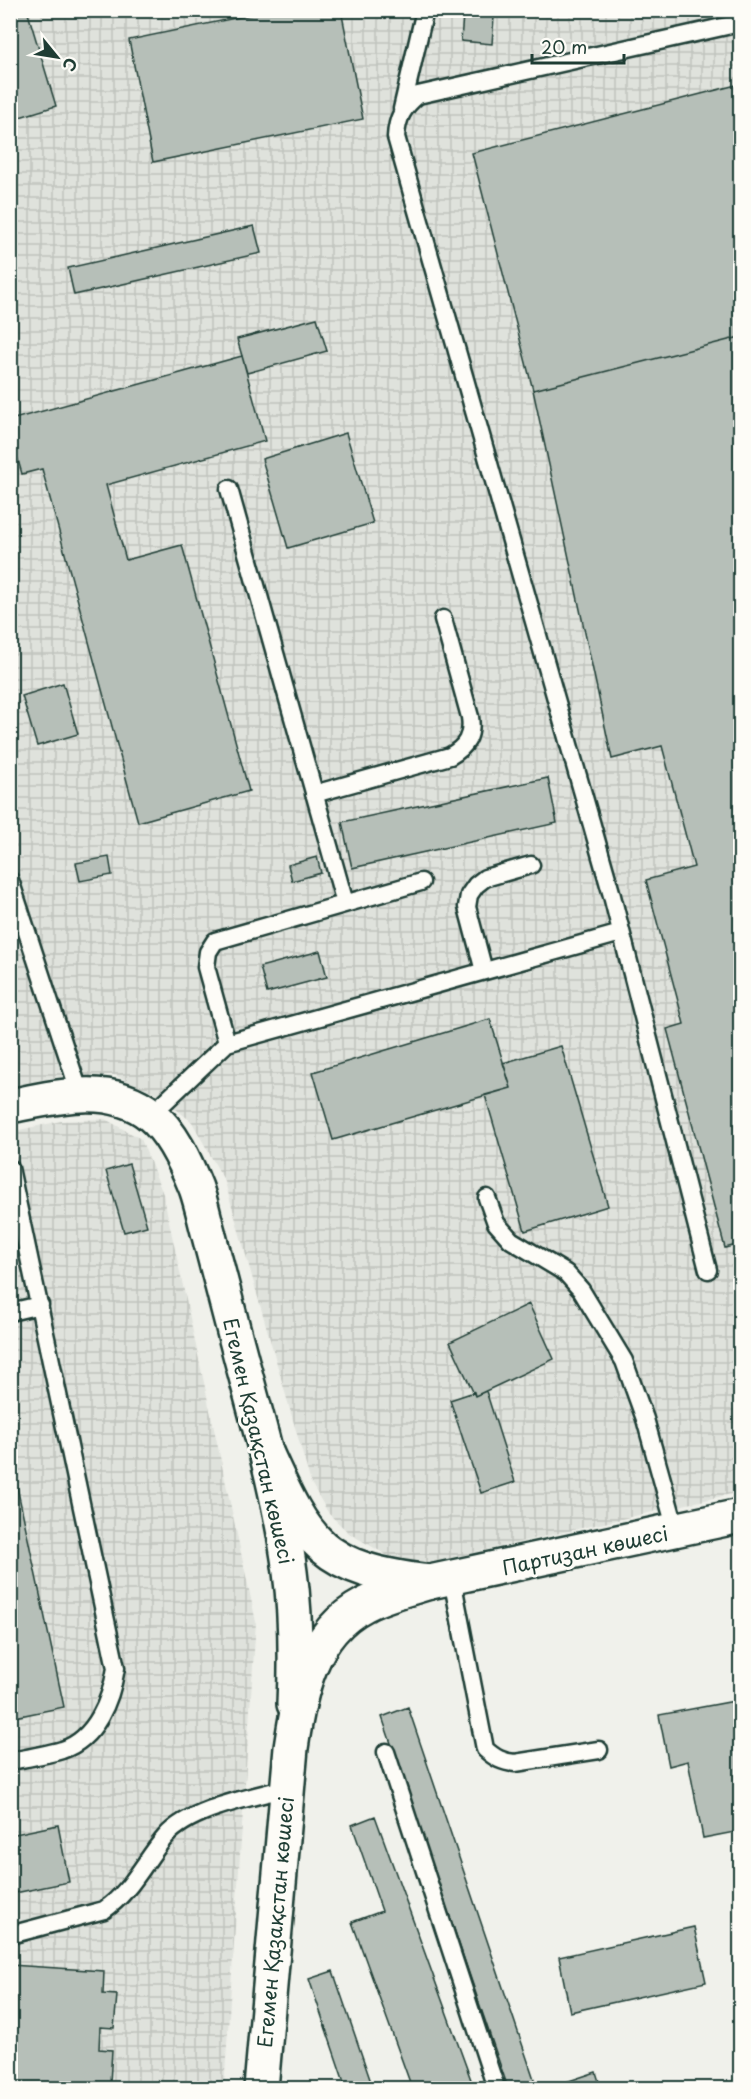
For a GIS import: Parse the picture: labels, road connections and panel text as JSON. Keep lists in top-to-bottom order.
{
  "streets": {
    "street": ["Егемен Қазақстан көшесі", "Партизан көшесі"]
  },
  "scale_bar": "20 m",
  "north": "bottom right"
}
